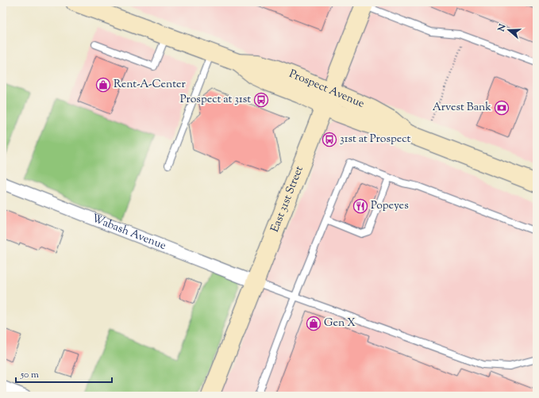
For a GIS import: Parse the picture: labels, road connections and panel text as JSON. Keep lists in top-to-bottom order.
{
  "streets": {
    "main road": ["Prospect Avenue", "East 31st Street"],
    "street": ["Wabash Avenue"]
  },
  "crossings": [
    ["Prospect Avenue", "East 31st Street"],
    ["East 31st Street", "Wabash Avenue"]
  ],
  "places": {
    "shop": ["Rent-A-Center", "Gen X"],
    "bus stop": ["Prospect at 31st", "31st at Prospect"],
    "bank": ["Arvest Bank"],
    "restaurant": ["Popeyes"]
  },
  "scale_bar": "50 m",
  "north": "left"
}
